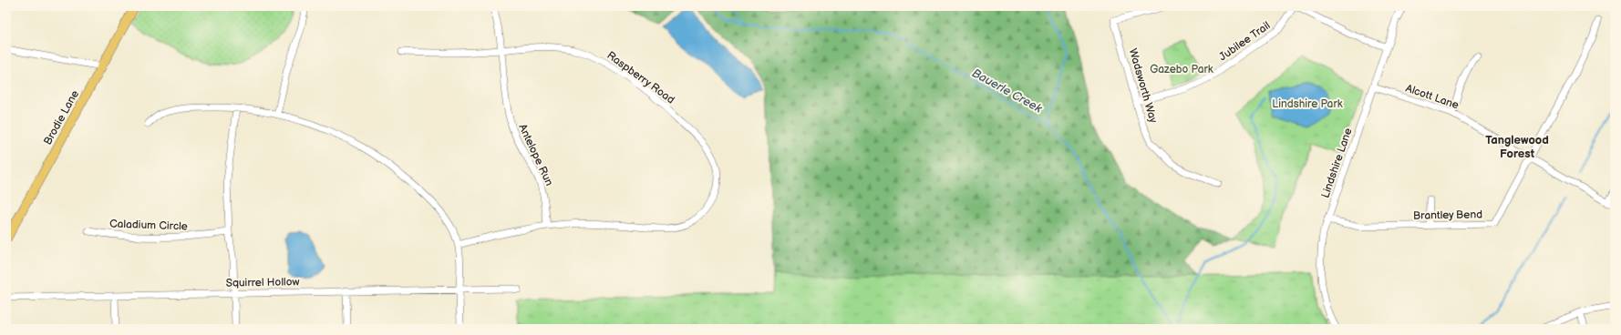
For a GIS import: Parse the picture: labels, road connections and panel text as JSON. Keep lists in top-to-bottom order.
{
  "streets": {
    "main road": ["Brodie Lane"],
    "street": [
      "Jubilee Trail",
      "Raspberry Road",
      "Wadsworth Way",
      "Alcott Lane",
      "Antelope Run",
      "Lindshire Lane",
      "Brantley Bend",
      "Caladium Circle",
      "Squirrel Hollow"
    ]
  },
  "crossings": [
    ["Jubilee Trail", "Wadsworth Way"],
    ["Raspberry Road", "Antelope Run"],
    ["Alcott Lane", "Lindshire Lane"],
    ["Alcott Lane", "Brantley Bend"],
    ["Lindshire Lane", "Brantley Bend"]
  ],
  "districts": ["Tanglewood Forest"],
  "water": ["Bauerle Creek"],
  "parks": ["Gazebo Park", "Lindshire Park"]
}
